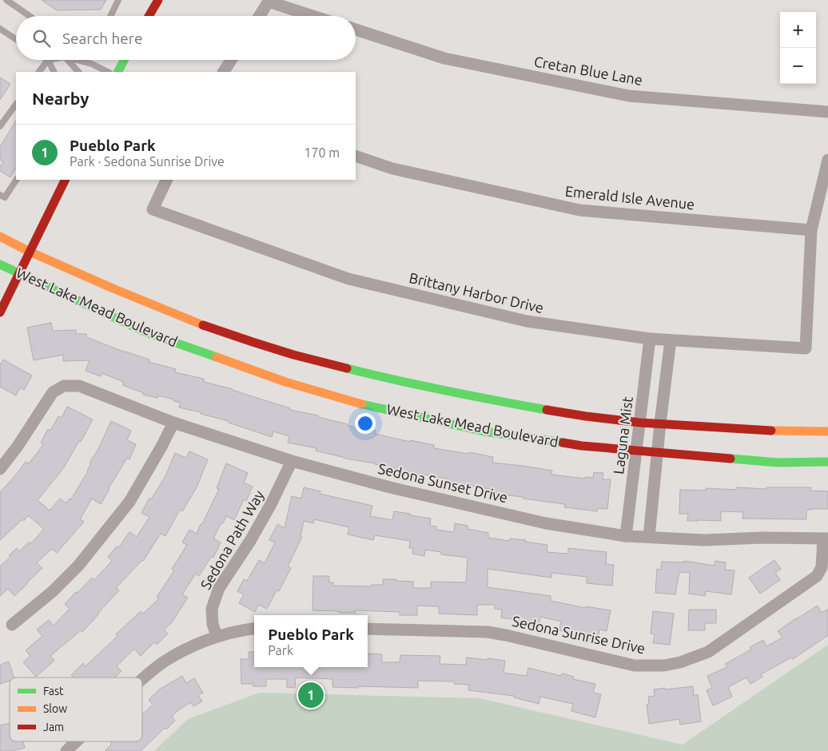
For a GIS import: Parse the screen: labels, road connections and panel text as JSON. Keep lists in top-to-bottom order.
{
  "streets": {
    "main road": ["West Lake Mead Boulevard"],
    "street": [
      "Cretan Blue Lane",
      "Emerald Isle Avenue",
      "Brittany Harbor Drive",
      "Laguna Mist",
      "Sedona Sunset Drive",
      "Sedona Path Way",
      "Sedona Sunrise Drive"
    ]
  },
  "crossings": [
    ["Emerald Isle Avenue", "Brittany Harbor Drive"],
    ["Brittany Harbor Drive", "Laguna Mist"],
    ["West Lake Mead Boulevard", "Laguna Mist"],
    ["Laguna Mist", "Sedona Sunset Drive"],
    ["Sedona Sunset Drive", "Sedona Path Way"],
    ["Sedona Sunset Drive", "Sedona Sunrise Drive"]
  ],
  "legend": ["Fast", "Slow", "Jam"],
  "page": {
    "map_buttons": ["+", "−"],
    "search": "Search here",
    "heading": "Nearby",
    "list": [
      {
        "mark": "1",
        "name": "Pueblo Park",
        "note": "Park · Sedona Sunrise Drive",
        "value": "170 m"
      }
    ],
    "popup": ["Pueblo Park", "Park"],
    "pins": "1"
  }
}
